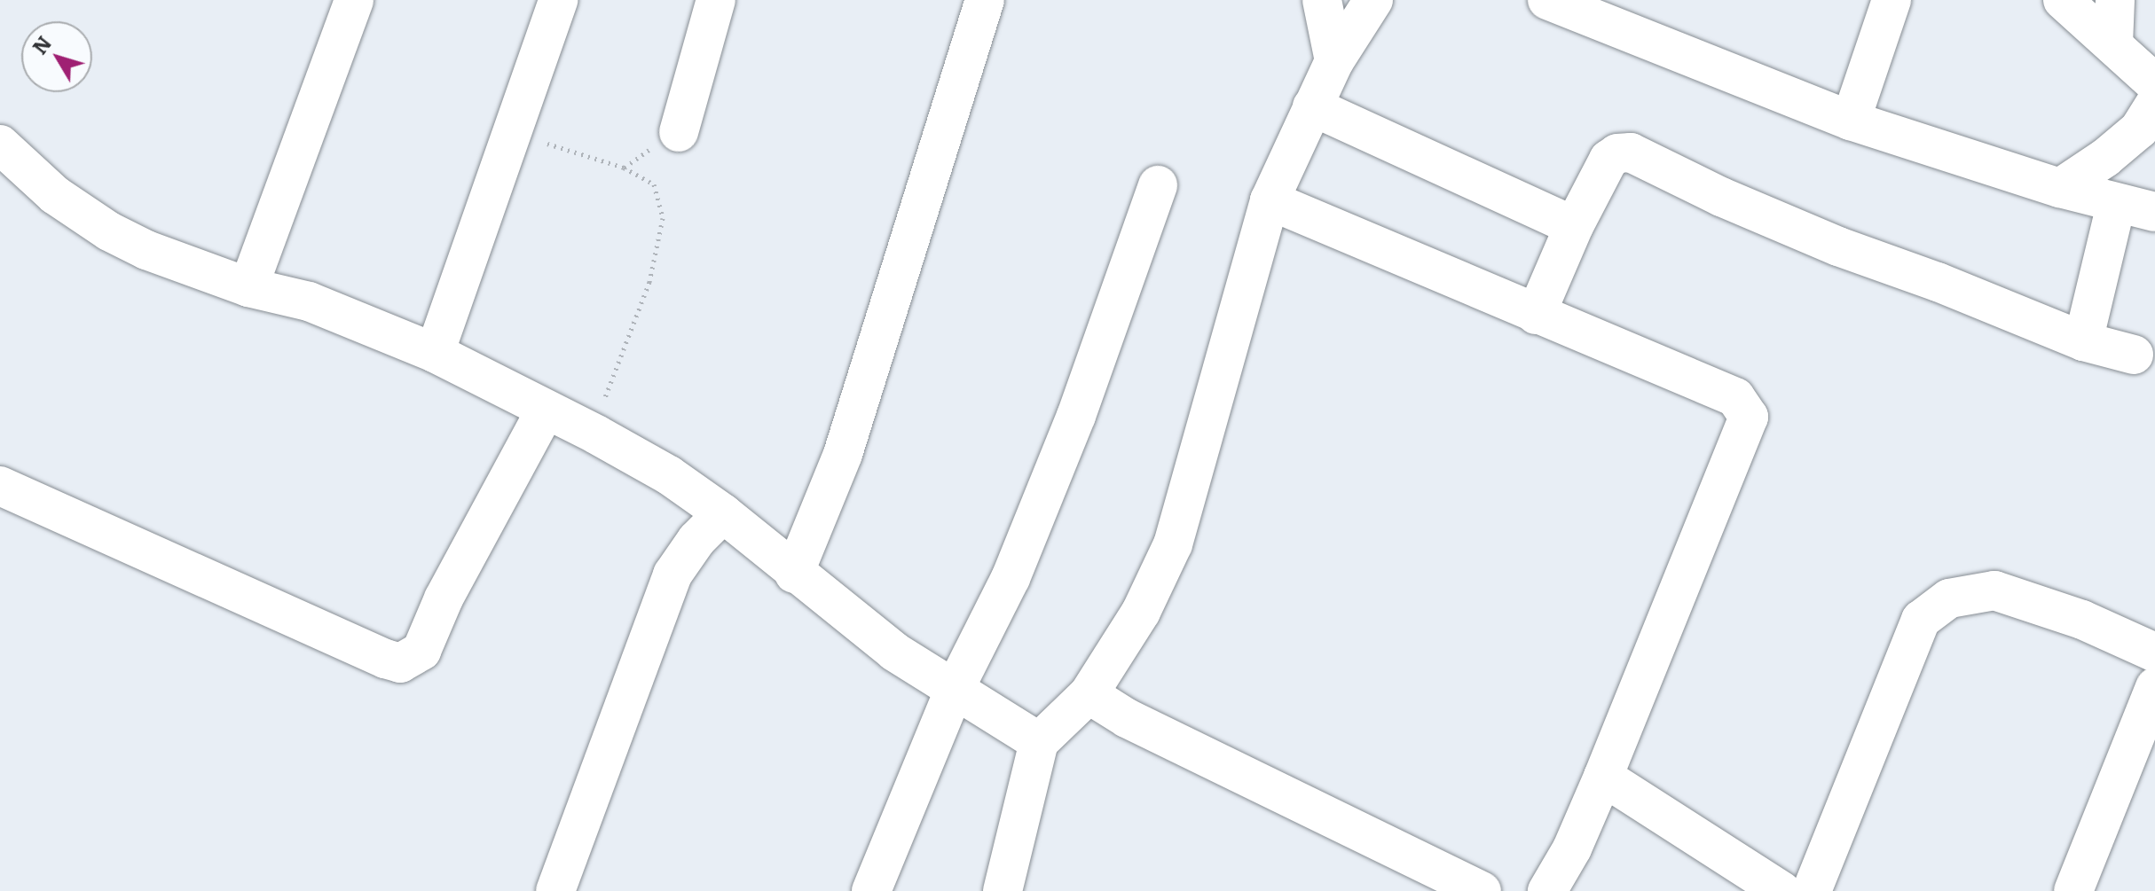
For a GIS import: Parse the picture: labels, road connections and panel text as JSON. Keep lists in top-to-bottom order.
{
  "north": "top left"
}
